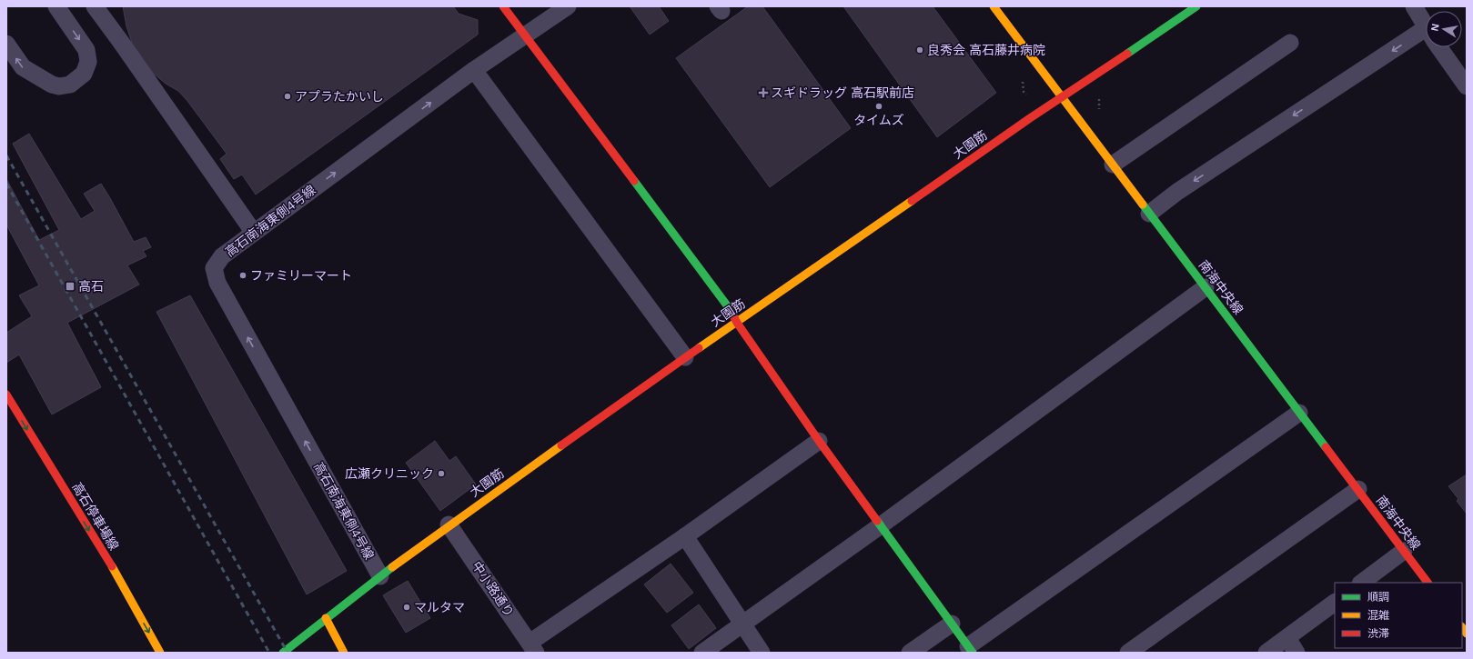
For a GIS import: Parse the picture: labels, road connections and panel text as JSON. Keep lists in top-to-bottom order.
{
  "streets": {
    "street": [
      "大園筋",
      "高石南海東側4号線",
      "南海中央線",
      "高石停車場線",
      "中小路通り"
    ]
  },
  "crossings": [
    ["大園筋", "高石南海東側4号線"],
    ["大園筋", "南海中央線"],
    ["大園筋", "中小路通り"]
  ],
  "one_way": ["高石停車場線"],
  "places": {
    "other": [
      "良秀会 高石藤井病院",
      "アプラたかいし",
      "タイムズ",
      "ファミリーマート",
      "広瀬クリニック",
      "マルタマ"
    ],
    "health": ["スギドラッグ 高石駅前店"],
    "transit": ["高石"]
  },
  "legend": ["順調", "混雑", "渋滞"],
  "north": "left"
}
